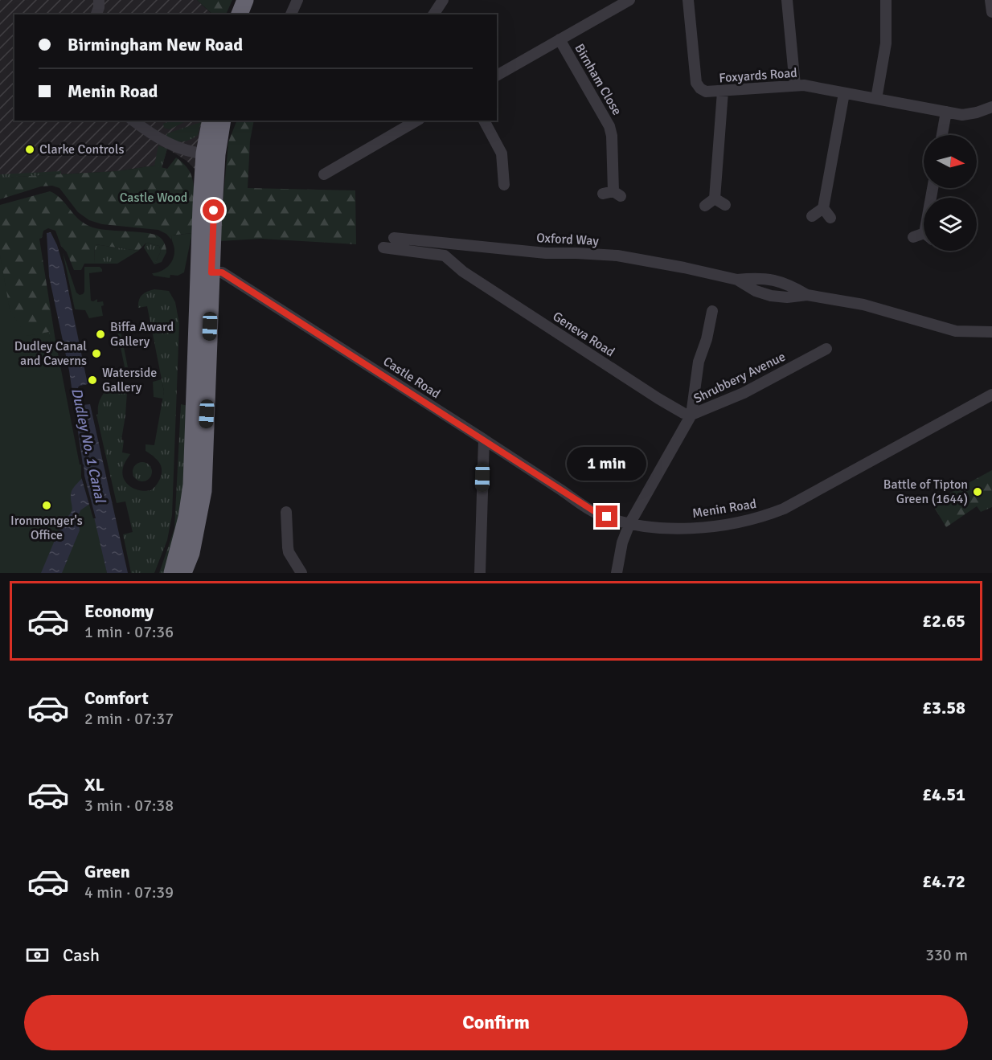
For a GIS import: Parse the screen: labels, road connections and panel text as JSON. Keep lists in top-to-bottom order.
{
  "streets": {
    "street": [
      "Foxyards Road",
      "Birnham Close",
      "Oxford Way",
      "Geneva Road",
      "Castle Road",
      "Shrubbery Avenue",
      "Menin Road"
    ]
  },
  "crossings": [
    ["Geneva Road", "Shrubbery Avenue"],
    ["Castle Road", "Menin Road"],
    ["Shrubbery Avenue", "Menin Road"]
  ],
  "water": ["Dudley No. 1 Canal"],
  "parks": ["Castle Wood"],
  "places": [
    "Clarke Controls",
    "Biffa Award Gallery",
    "Dudley Canal and Caverns",
    "Waterside Gallery",
    "Battle of Tipton Green (1644)",
    "Ironmonger's Office"
  ],
  "north": "right",
  "page": {
    "banner": ["Birmingham New Road", "Menin Road"],
    "bubble": "1 min",
    "list": [
      {
        "name": "Economy",
        "note": "1 min · 07:36",
        "value": "£2.65"
      },
      {
        "name": "Comfort",
        "note": "2 min · 07:37",
        "value": "£3.58"
      },
      {
        "name": "XL",
        "note": "3 min · 07:38",
        "value": "£4.51"
      },
      {
        "name": "Green",
        "note": "4 min · 07:39",
        "value": "£4.72"
      }
    ],
    "pay": ["Cash", "330 m"],
    "buttons": "Confirm"
  }
}
